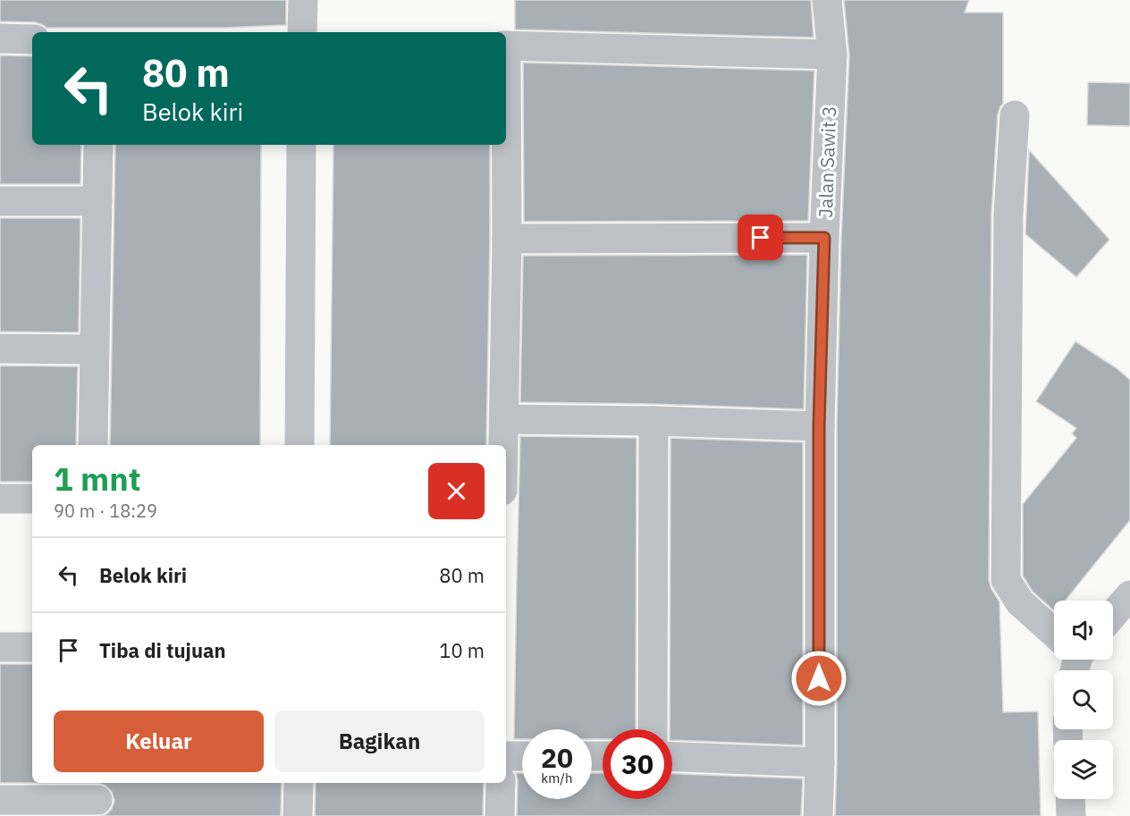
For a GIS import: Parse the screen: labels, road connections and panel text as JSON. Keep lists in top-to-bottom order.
{
  "streets": {
    "street": ["Jalan Sawit 3"]
  },
  "page": {
    "turn": ["80 m", "Belok kiri"],
    "heading": ["1 mnt", "90 m · 18:29"],
    "list": [
      {
        "name": "Belok kiri",
        "value": "80 m"
      },
      {
        "name": "Tiba di tujuan",
        "value": "10 m"
      }
    ],
    "buttons": ["Keluar", "Bagikan"],
    "speed": "20 km/h",
    "limit": "30"
  }
}
